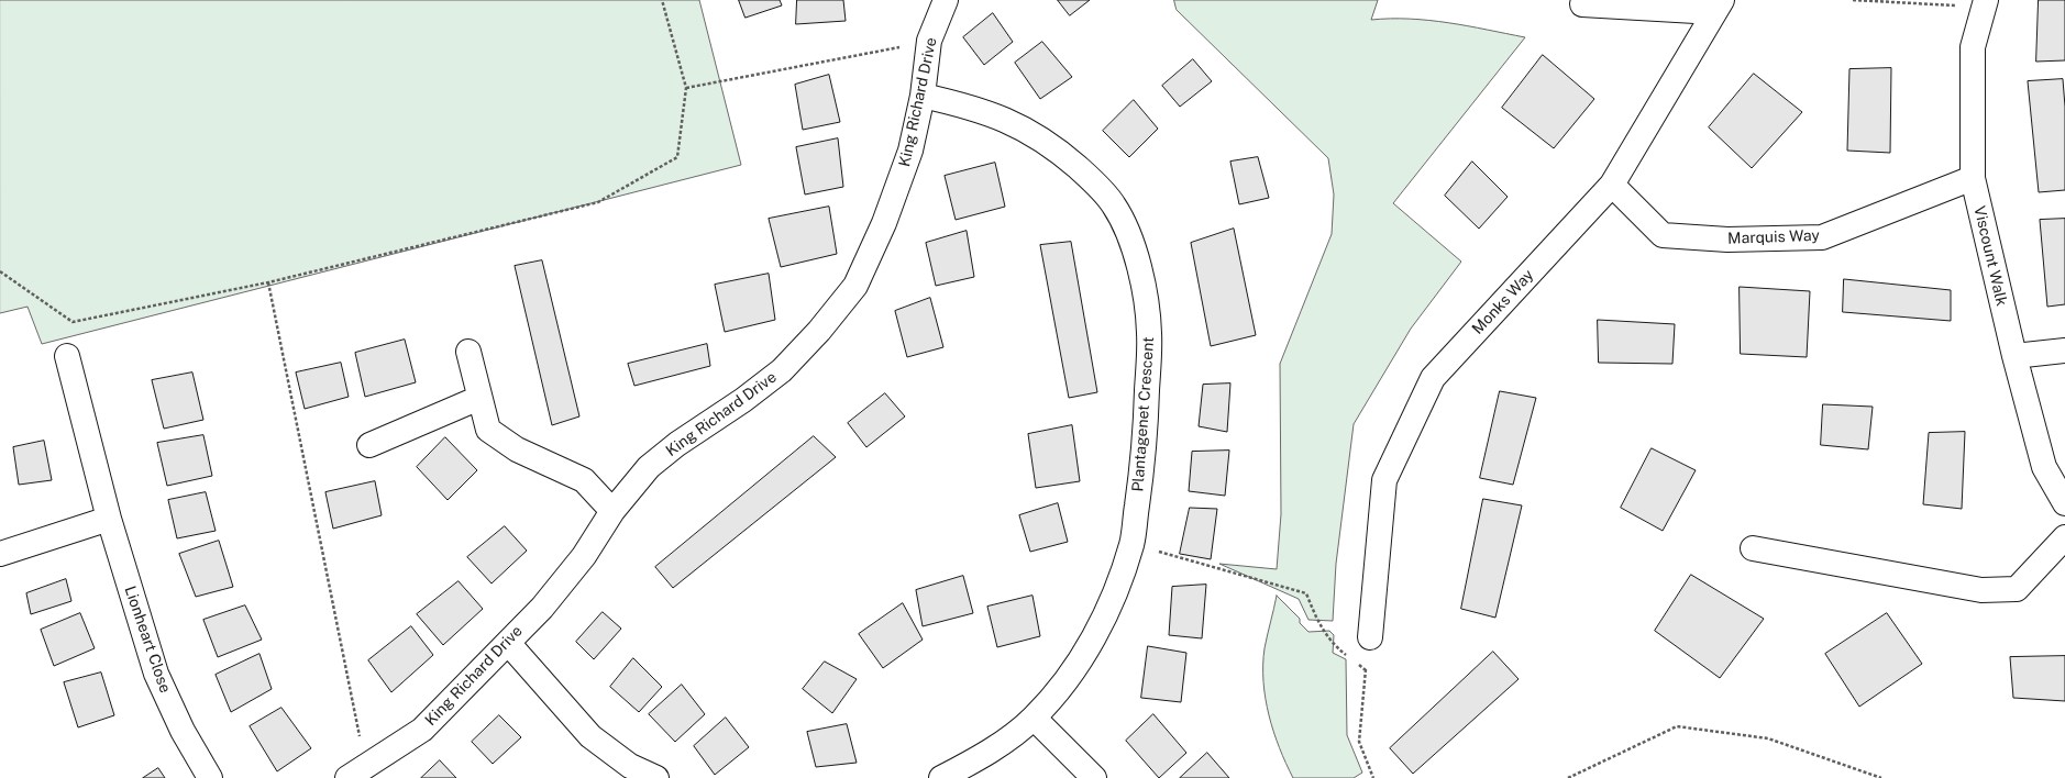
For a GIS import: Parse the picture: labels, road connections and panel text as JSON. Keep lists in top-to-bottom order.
{
  "streets": {
    "street": [
      "King Richard Drive",
      "Marquis Way",
      "Viscount Walk",
      "Monks Way",
      "Plantagenet Crescent",
      "Lionheart Close"
    ]
  },
  "crossings": [
    ["King Richard Drive", "Plantagenet Crescent"],
    ["Marquis Way", "Viscount Walk"],
    ["Marquis Way", "Monks Way"]
  ]
}
